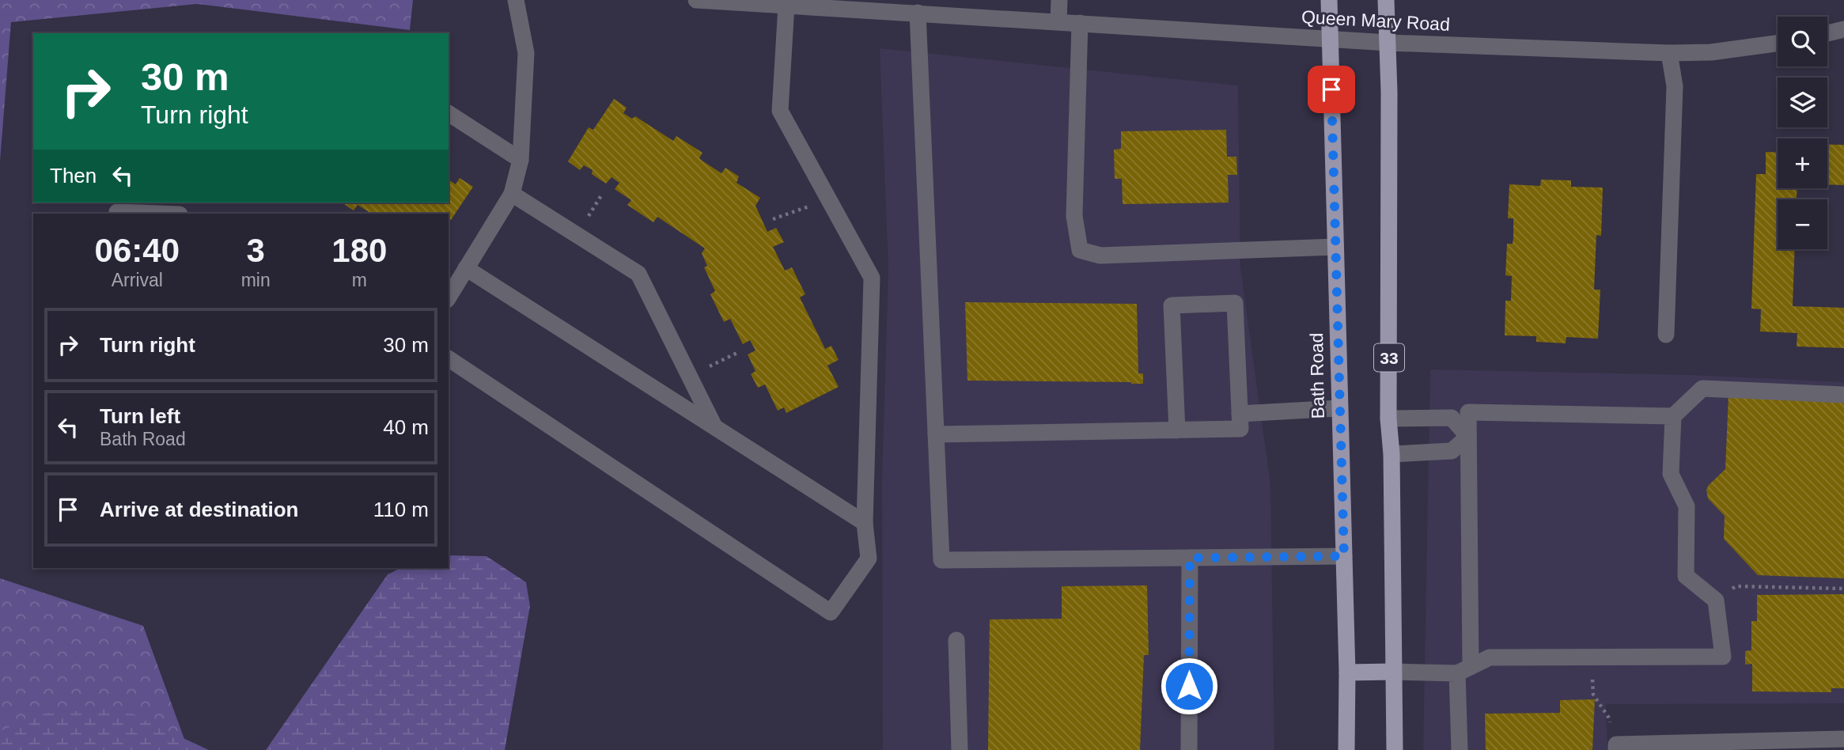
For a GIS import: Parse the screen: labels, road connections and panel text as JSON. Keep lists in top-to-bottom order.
{
  "streets": {
    "main road": ["33", "Bath Road"],
    "street": ["Queen Mary Road"]
  },
  "crossings": [
    ["Queen Mary Road", "33"],
    ["Queen Mary Road", "Bath Road"]
  ],
  "page": {
    "map_buttons": ["+", "−"],
    "turn": ["30 m", "Turn right"],
    "then": "Then",
    "eta": [
      "06:40",
      "Arrival",
      "3",
      "min",
      "180",
      "m"
    ],
    "list": [
      {
        "name": "Turn right",
        "value": "30 m"
      },
      {
        "name": "Turn left",
        "note": "Bath Road",
        "value": "40 m"
      },
      {
        "name": "Arrive at destination",
        "value": "110 m"
      }
    ]
  }
}
